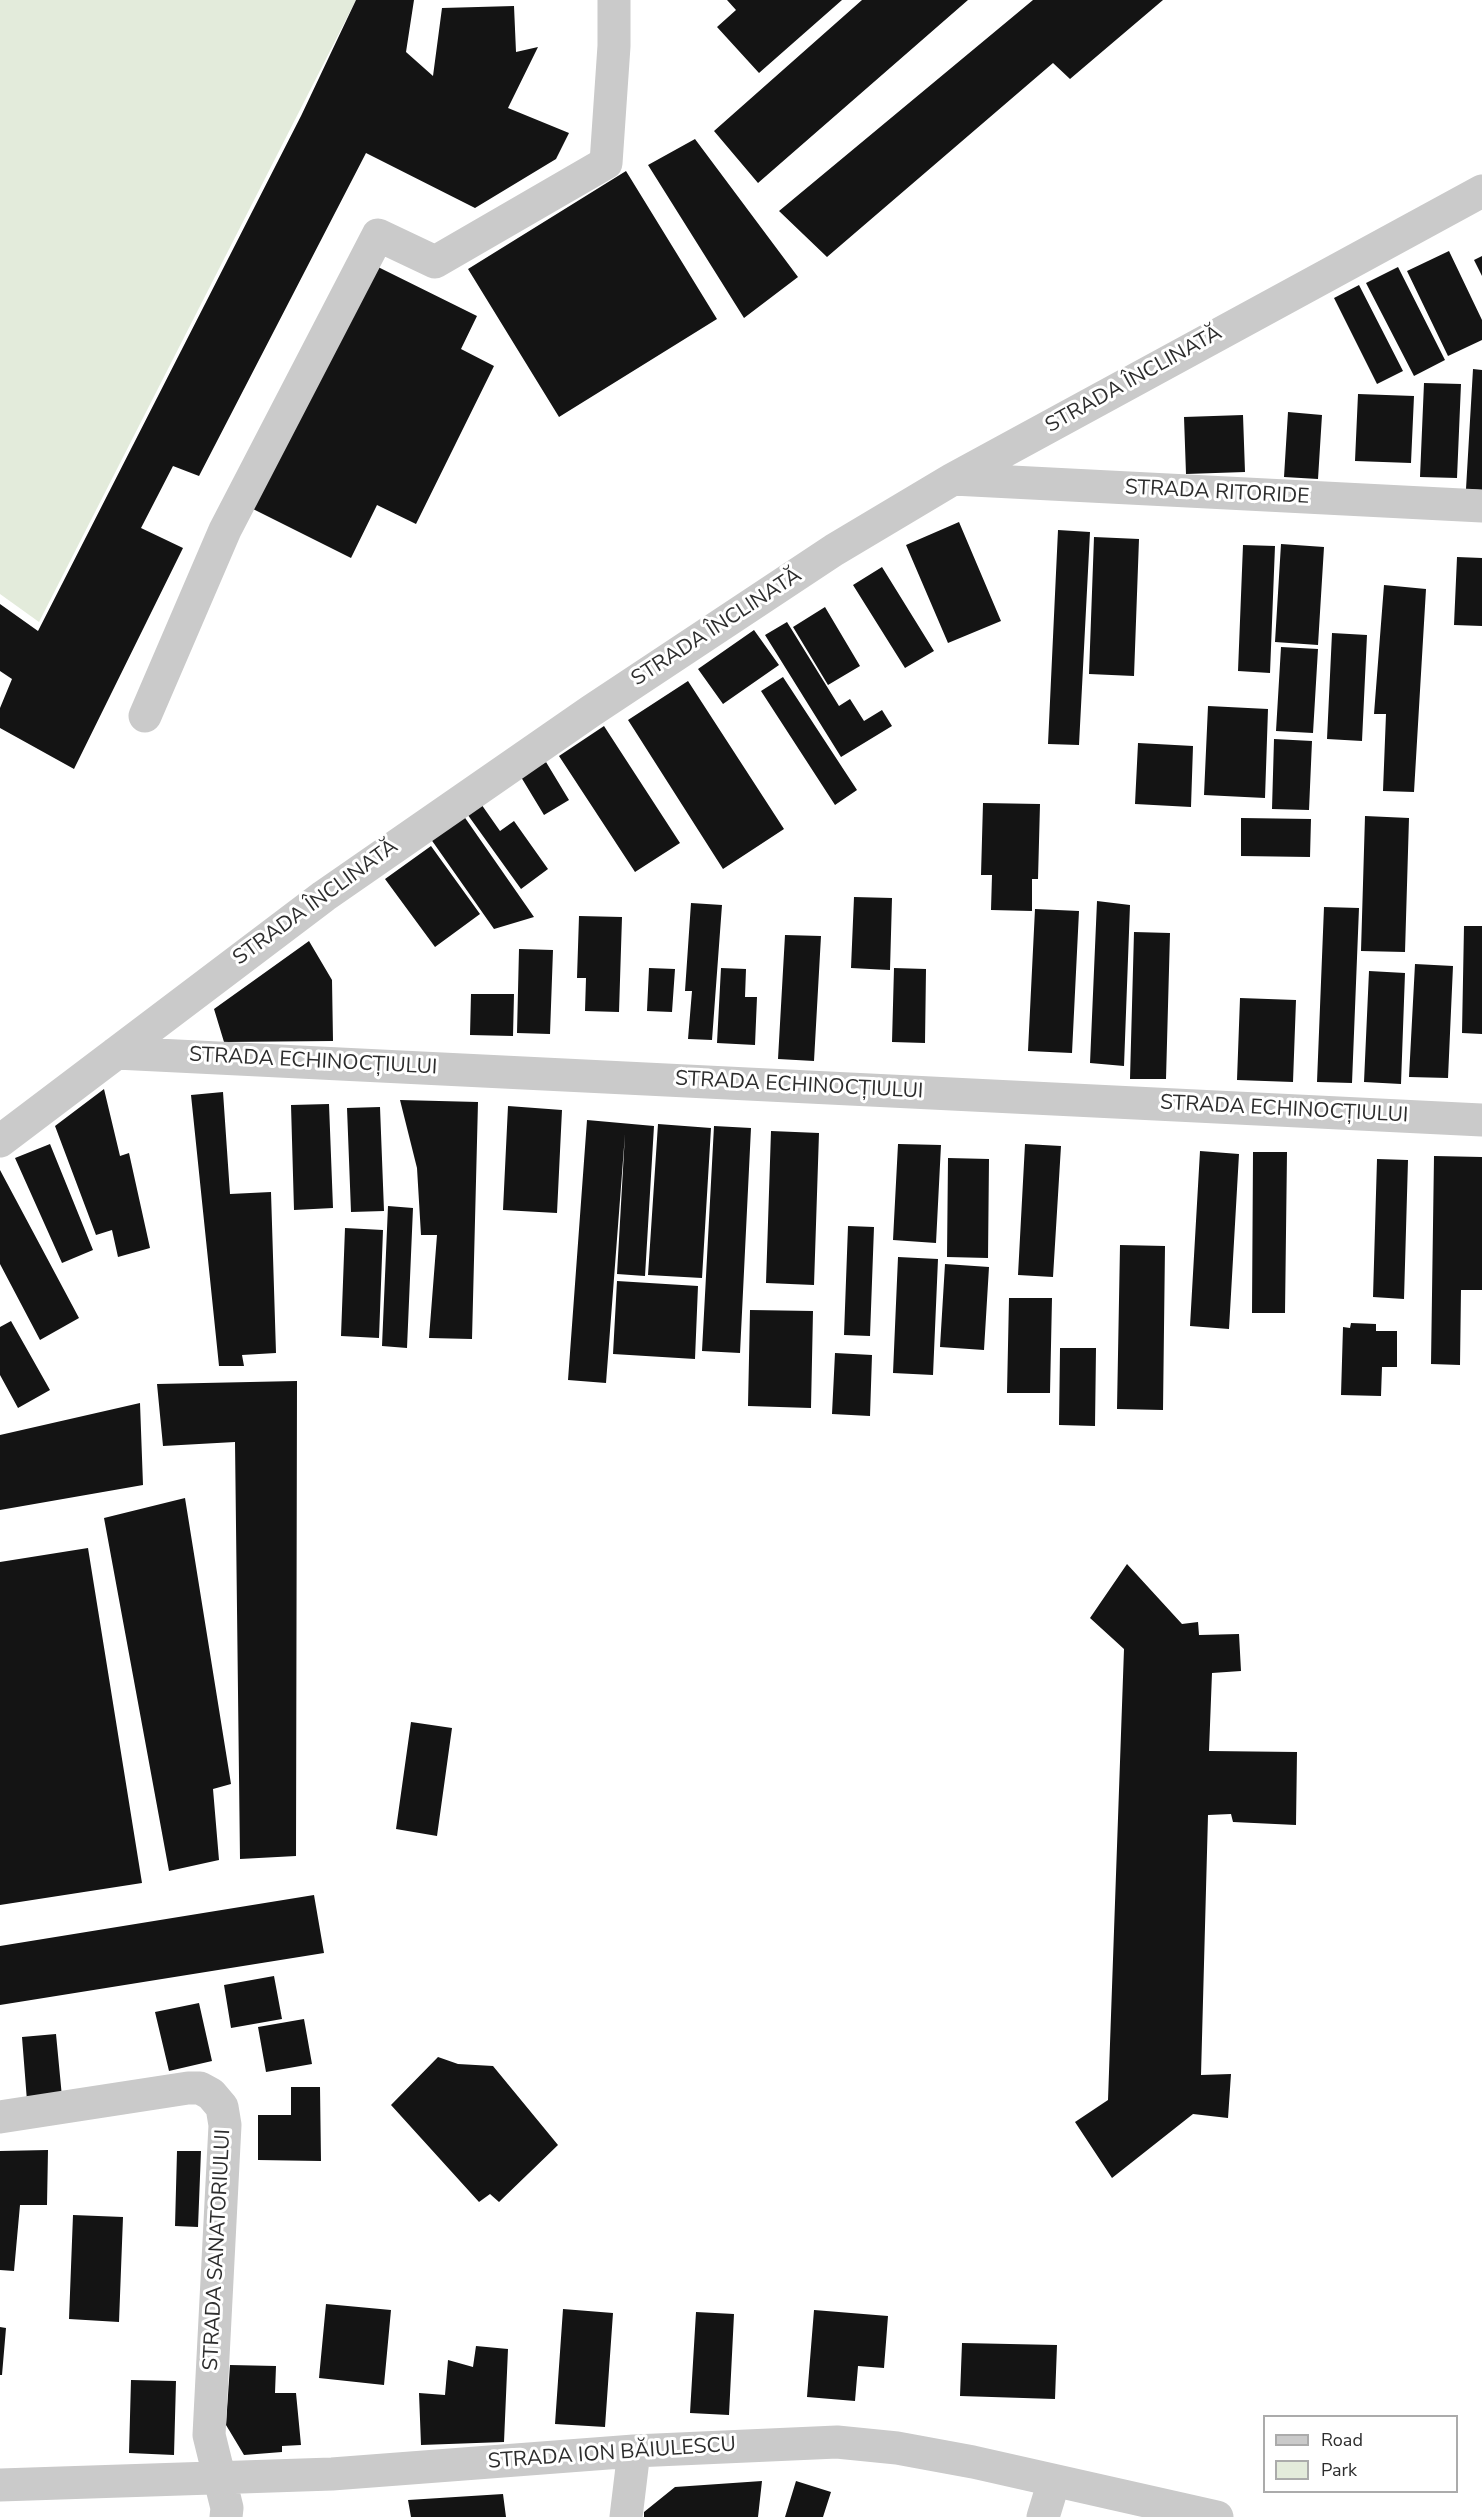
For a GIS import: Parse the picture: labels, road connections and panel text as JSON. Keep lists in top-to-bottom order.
{
  "streets": {
    "street": [
      "STRADA ÎNCLINATĂ",
      "STRADA RITORIDE",
      "STRADA ECHINOCȚIULUI",
      "STRADA SANATORIULUI",
      "STRADA ION BĂIULESCU"
    ]
  },
  "crossings": [
    ["STRADA ÎNCLINATĂ", "STRADA RITORIDE"],
    ["STRADA ÎNCLINATĂ", "STRADA ECHINOCȚIULUI"],
    ["STRADA SANATORIULUI", "STRADA ION BĂIULESCU"]
  ],
  "legend": ["Road", "Park"]
}
